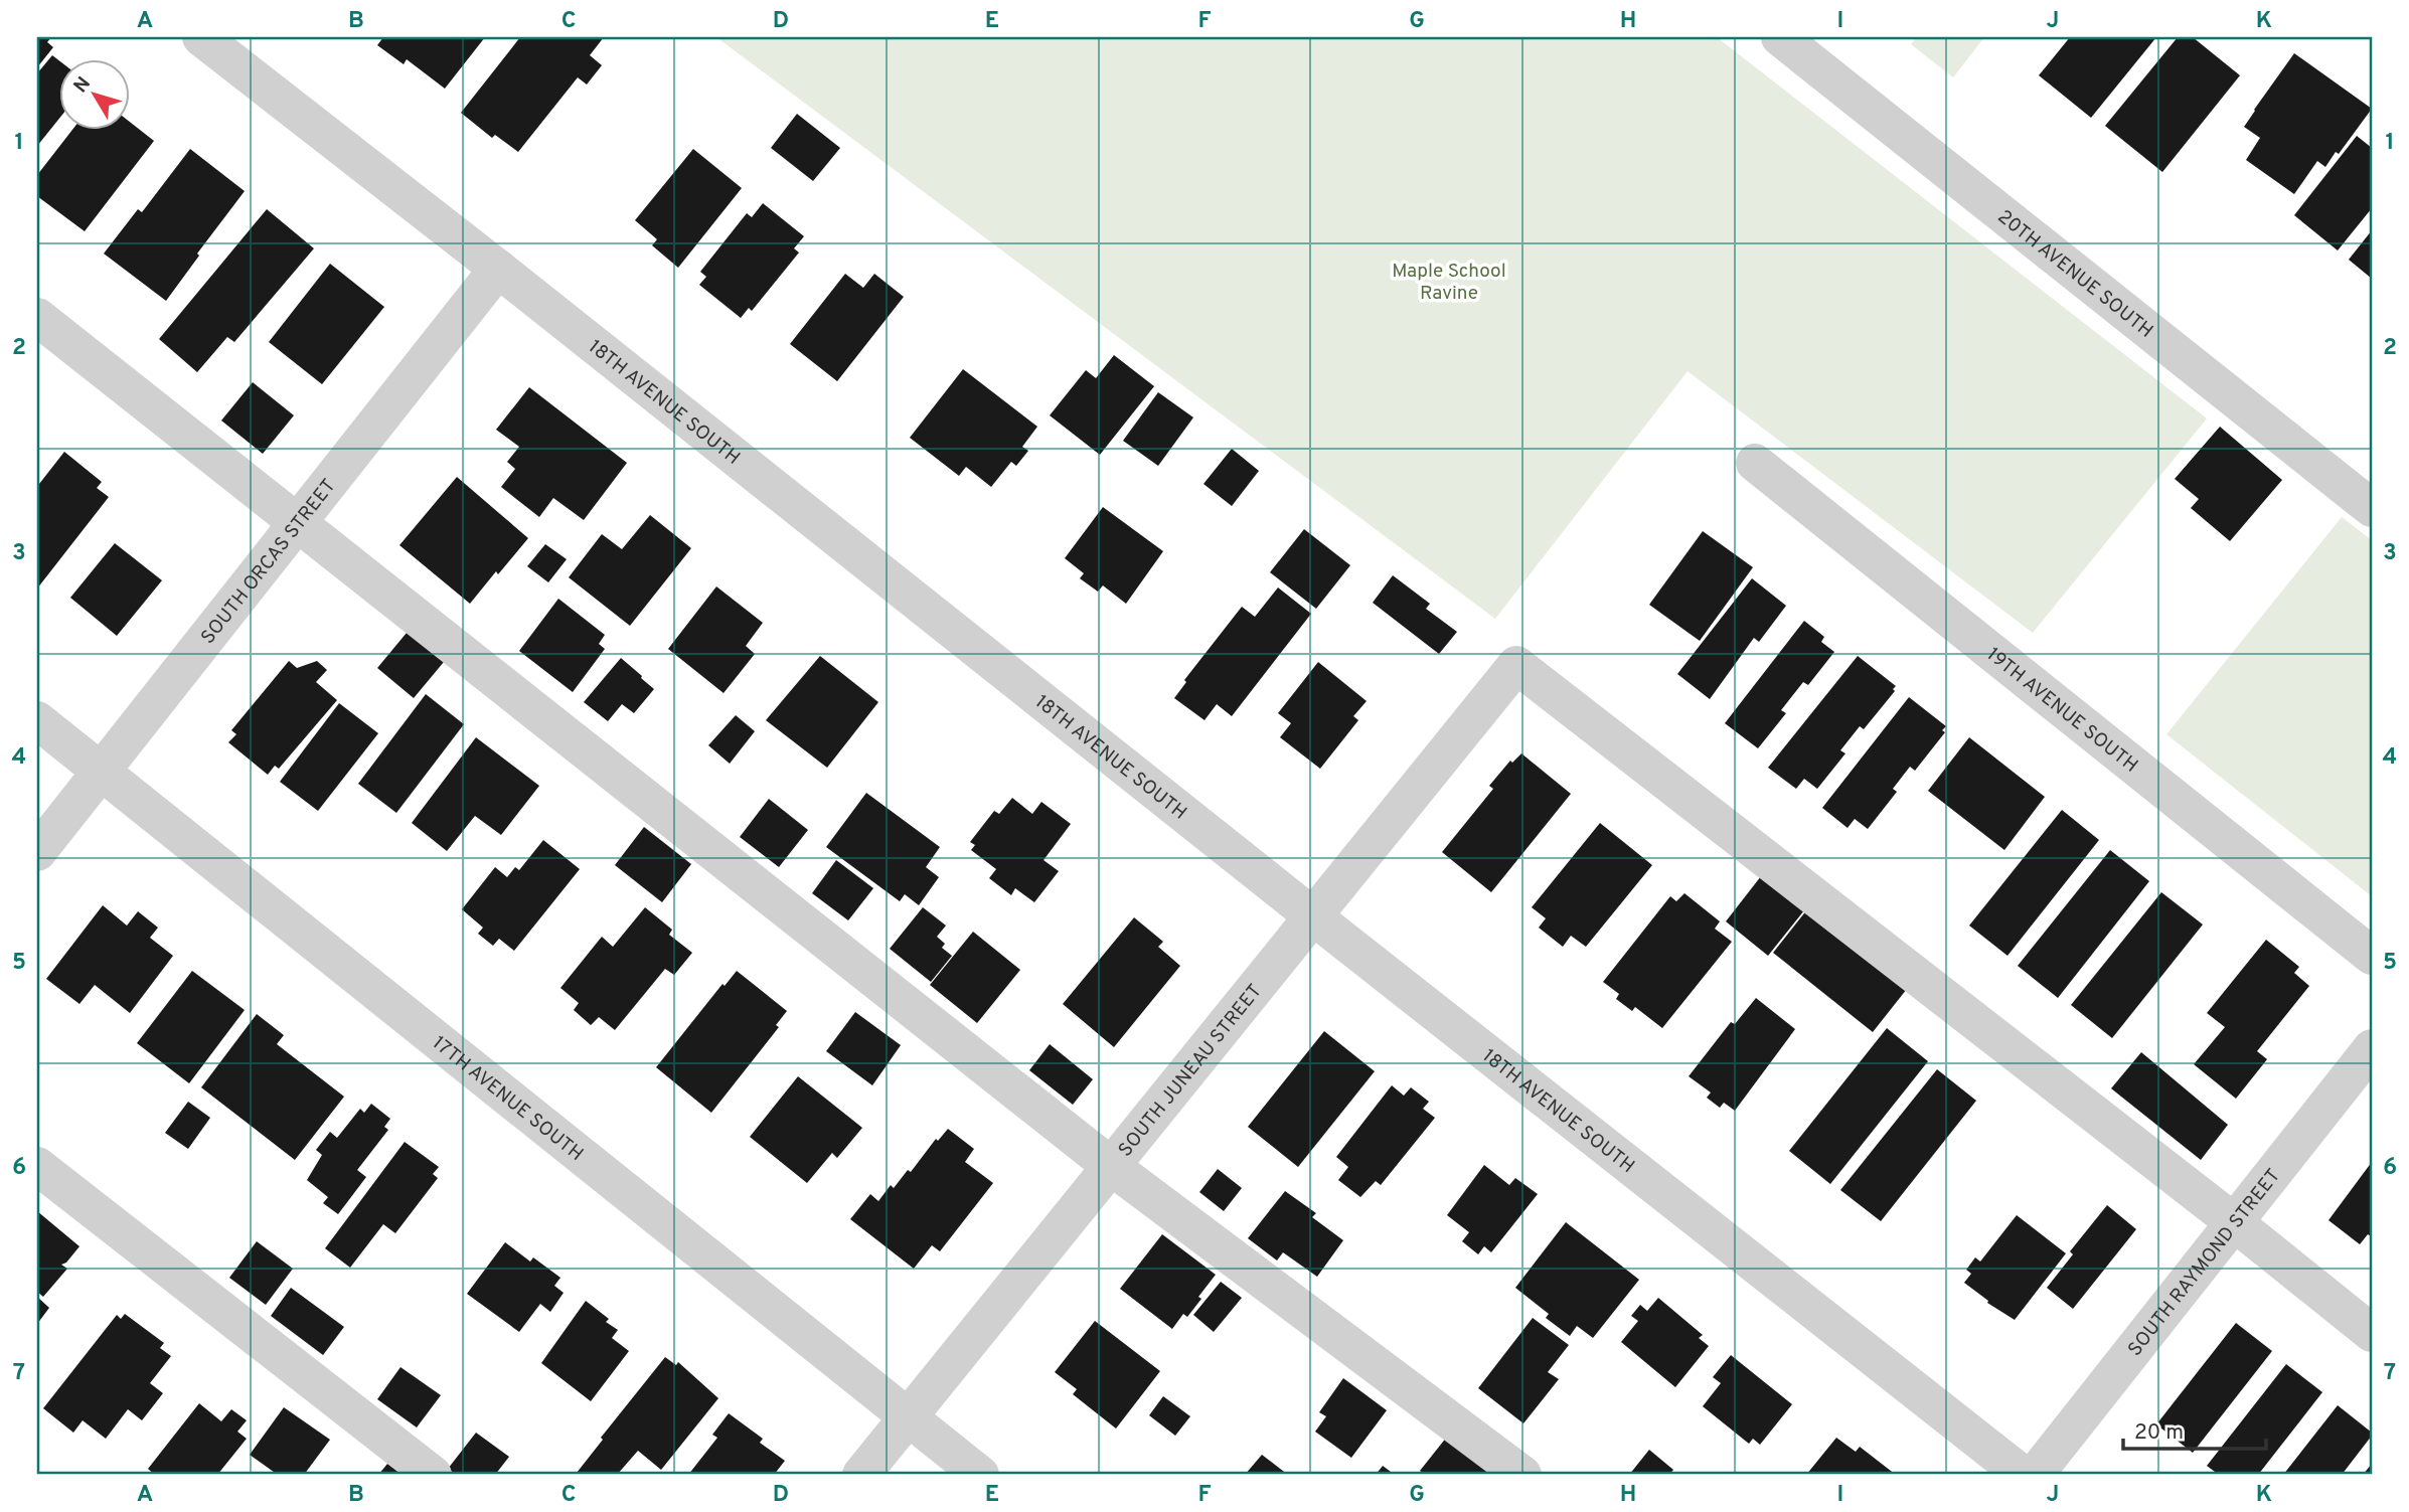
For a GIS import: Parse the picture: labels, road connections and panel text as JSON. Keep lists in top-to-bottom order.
{
  "streets": {
    "street": [
      "20TH AVENUE SOUTH",
      "18TH AVENUE SOUTH",
      "SOUTH ORCAS STREET",
      "19TH AVENUE SOUTH",
      "SOUTH JUNEAU STREET",
      "17TH AVENUE SOUTH",
      "SOUTH RAYMOND STREET"
    ]
  },
  "crossings": [
    ["18TH AVENUE SOUTH", "SOUTH ORCAS STREET"],
    ["18TH AVENUE SOUTH", "SOUTH JUNEAU STREET"],
    ["SOUTH ORCAS STREET", "17TH AVENUE SOUTH"],
    ["SOUTH JUNEAU STREET", "17TH AVENUE SOUTH"],
    ["SOUTH JUNEAU STREET", "SOUTH RAYMOND STREET"]
  ],
  "parks": ["Maple School Ravine"],
  "scale_bar": "20 m",
  "north": "top left",
  "grid": {
    "columns": [
      "A",
      "B",
      "C",
      "D",
      "E",
      "F",
      "G",
      "H",
      "I",
      "J",
      "K"
    ],
    "rows": [
      "1",
      "2",
      "3",
      "4",
      "5",
      "6",
      "7"
    ]
  }
}
